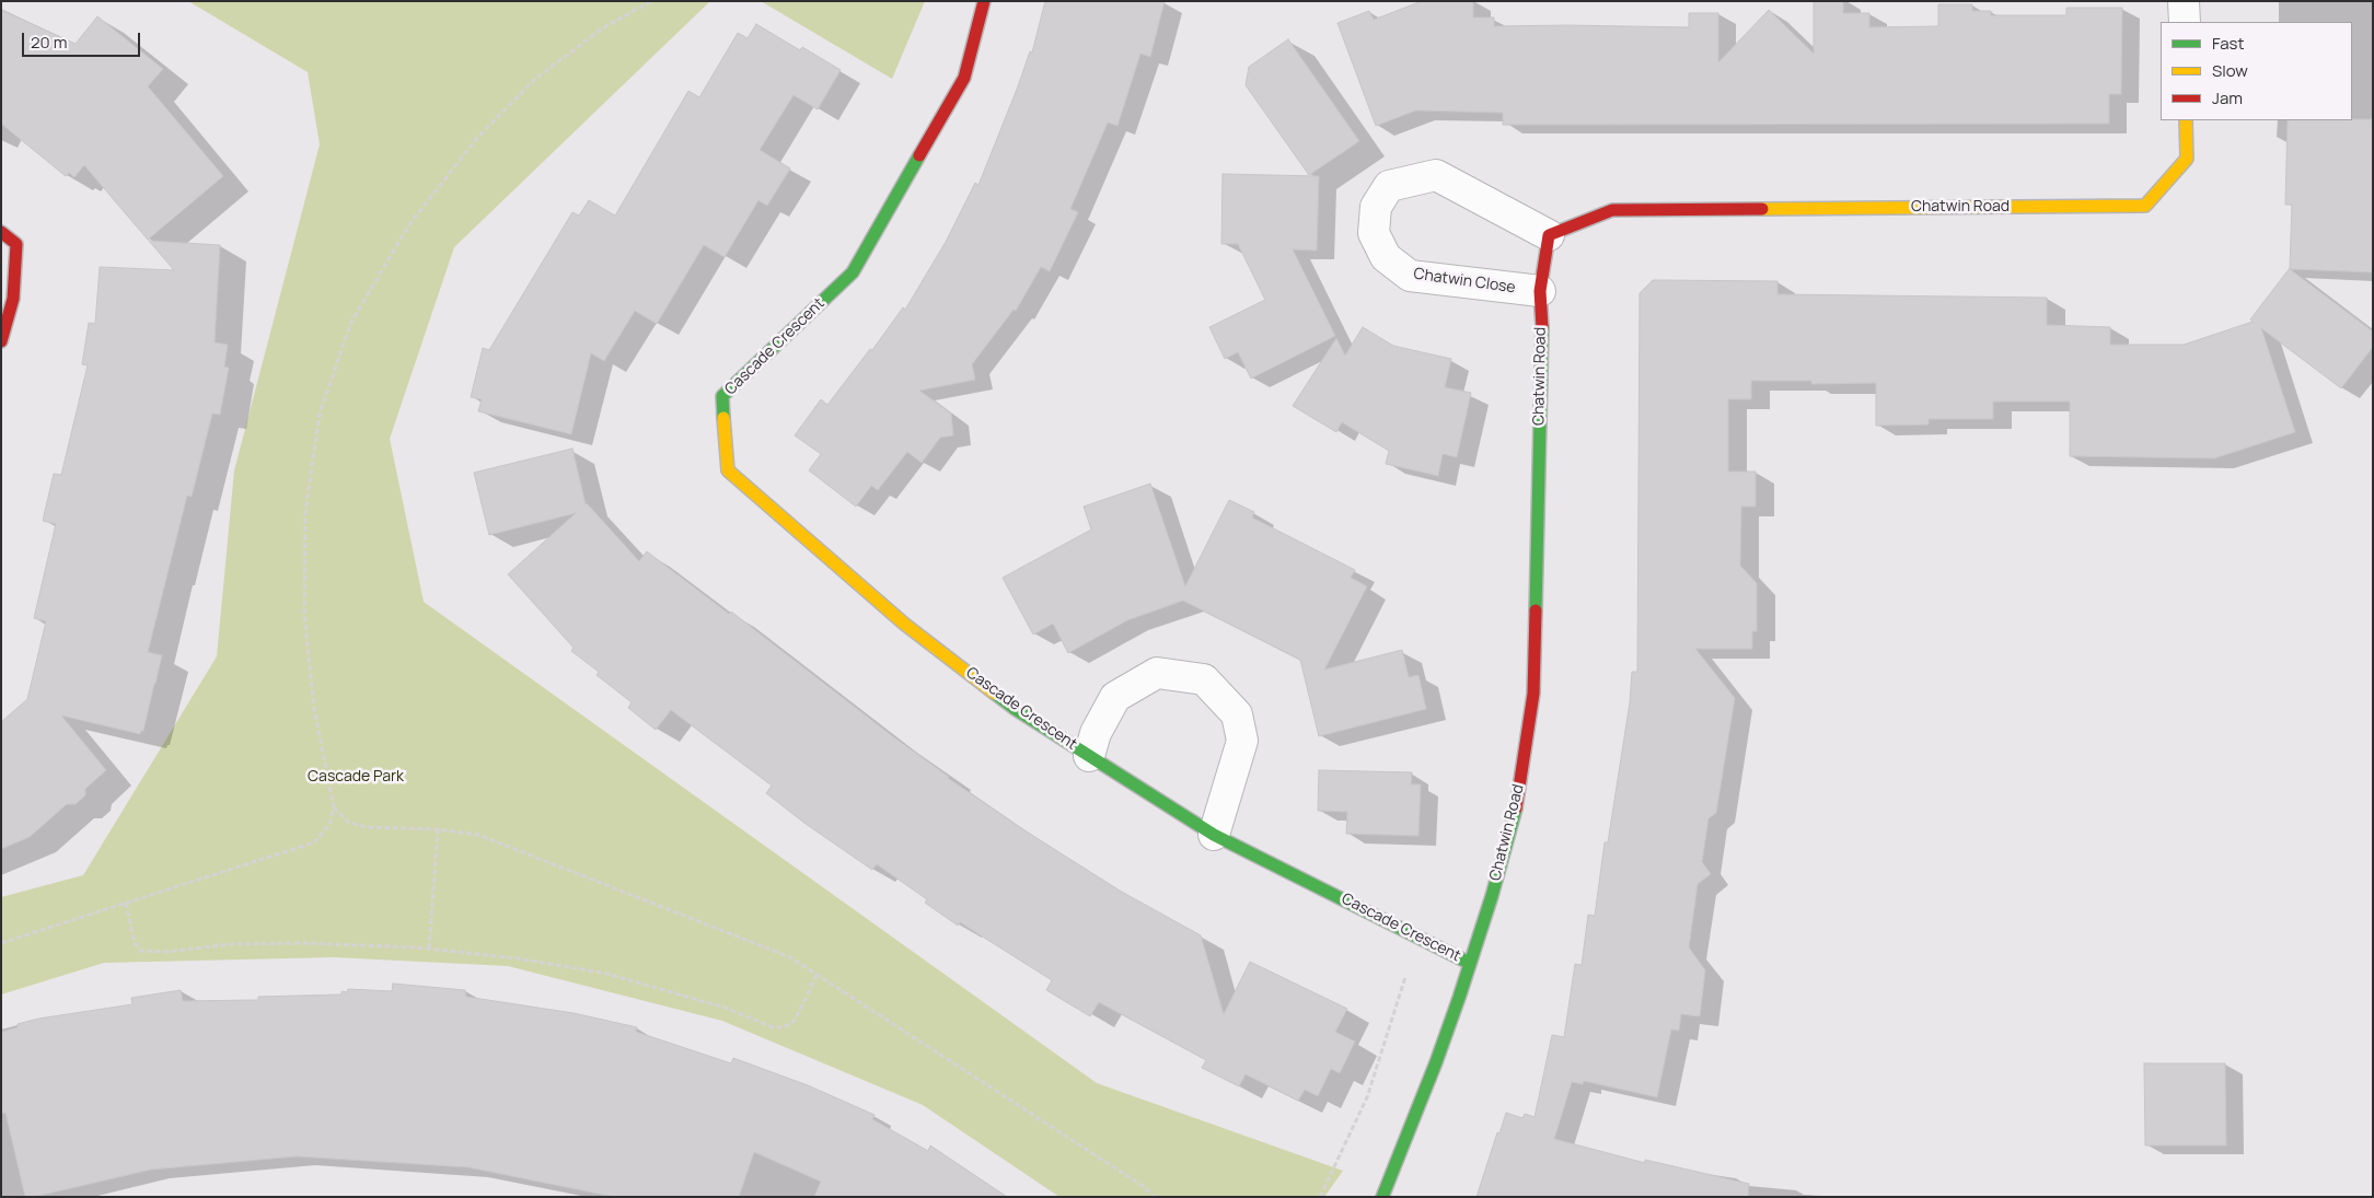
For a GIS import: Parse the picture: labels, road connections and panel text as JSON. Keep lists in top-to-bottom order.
{
  "streets": {
    "street": ["Chatwin Road", "Chatwin Close", "Cascade Crescent"]
  },
  "crossings": [
    ["Chatwin Road", "Chatwin Close"],
    ["Chatwin Road", "Cascade Crescent"]
  ],
  "parks": ["Cascade Park"],
  "legend": ["Fast", "Slow", "Jam"],
  "scale_bar": "20 m"
}
